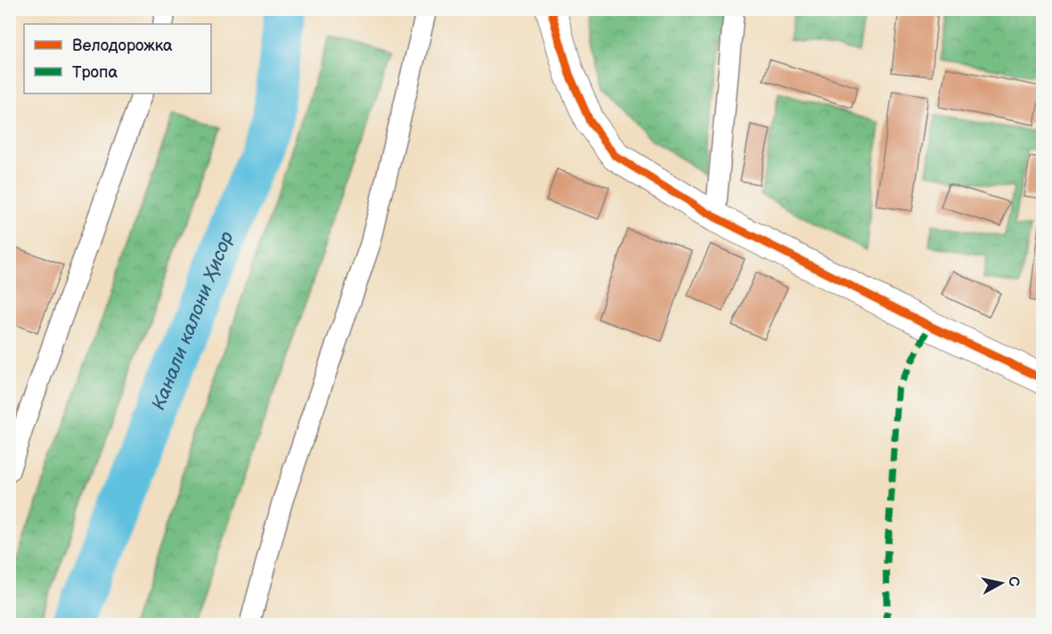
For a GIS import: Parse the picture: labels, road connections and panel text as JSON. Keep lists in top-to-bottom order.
{
  "water": ["Канали калони Ҳисор"],
  "legend": ["Велодорожка", "Тропа"],
  "north": "right"
}
